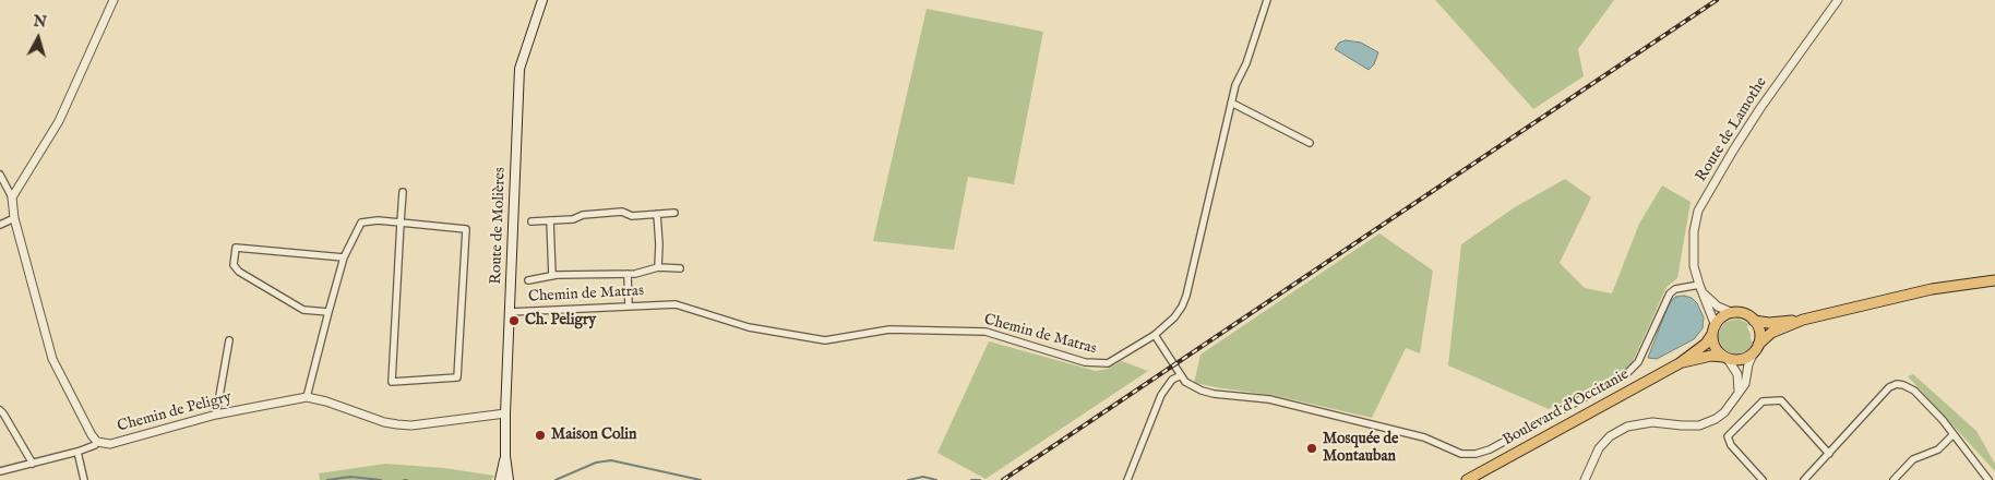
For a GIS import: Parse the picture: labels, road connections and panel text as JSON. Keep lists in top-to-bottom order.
{
  "streets": {
    "main road": ["Route de Molières", "Boulevard d'Occitanie"],
    "street": ["Route de Lamothe", "Chemin de Matras", "Chemin de Peligry"]
  },
  "crossings": [
    ["Route de Lamothe", "Boulevard d'Occitanie"],
    ["Route de Molières", "Chemin de Matras"],
    ["Route de Molières", "Chemin de Peligry"]
  ],
  "places": ["Ch. Peligry", "Maison Colin", "Mosquée de Montauban"],
  "north": "top"
}
